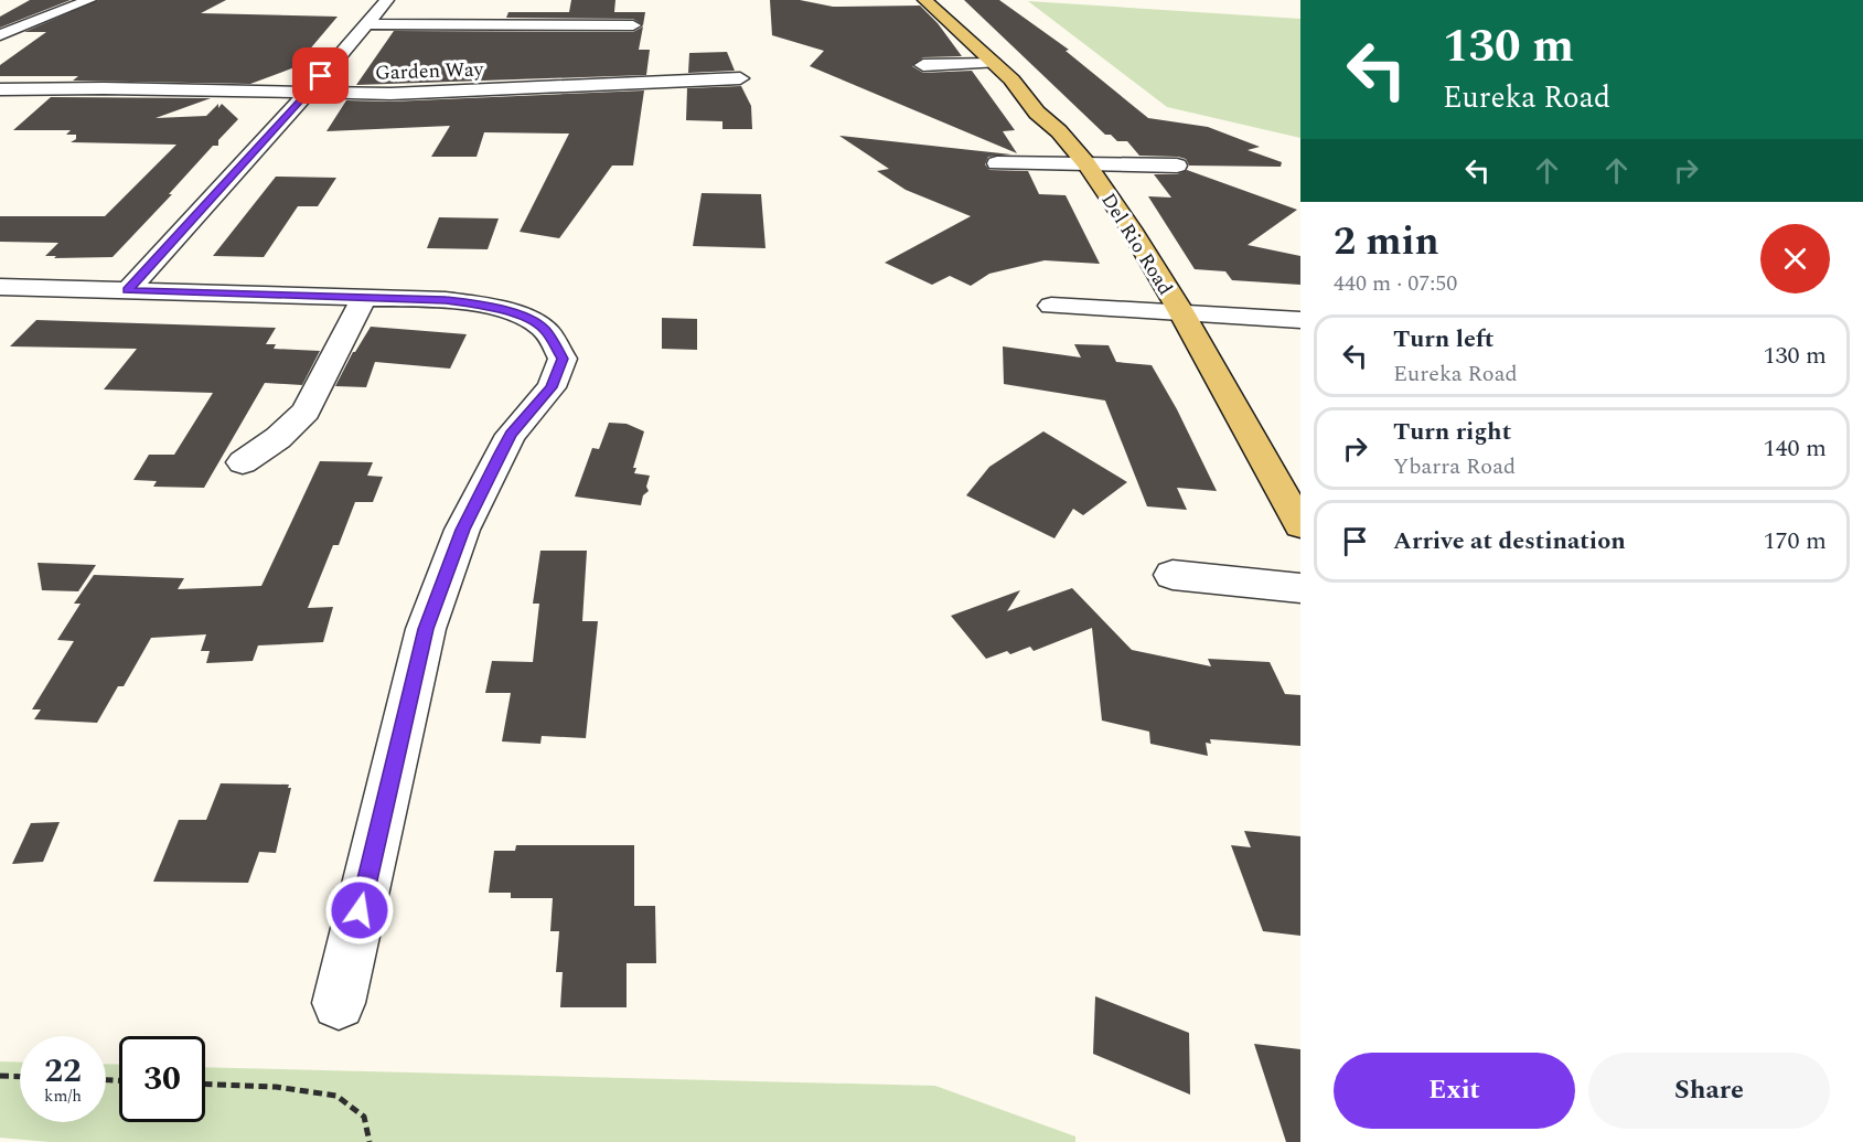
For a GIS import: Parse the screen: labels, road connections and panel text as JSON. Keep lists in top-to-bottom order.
{
  "streets": {
    "main road": ["Del Rio Road"],
    "street": ["Garden Way"]
  },
  "page": {
    "turn": ["130 m", "Eureka Road"],
    "heading": ["2 min", "440 m · 07:50"],
    "list": [
      {
        "name": "Turn left",
        "note": "Eureka Road",
        "value": "130 m"
      },
      {
        "name": "Turn right",
        "note": "Ybarra Road",
        "value": "140 m"
      },
      {
        "name": "Arrive at destination",
        "value": "170 m"
      }
    ],
    "speed": "22 km/h",
    "limit": "30",
    "buttons": ["Exit", "Share"]
  }
}
